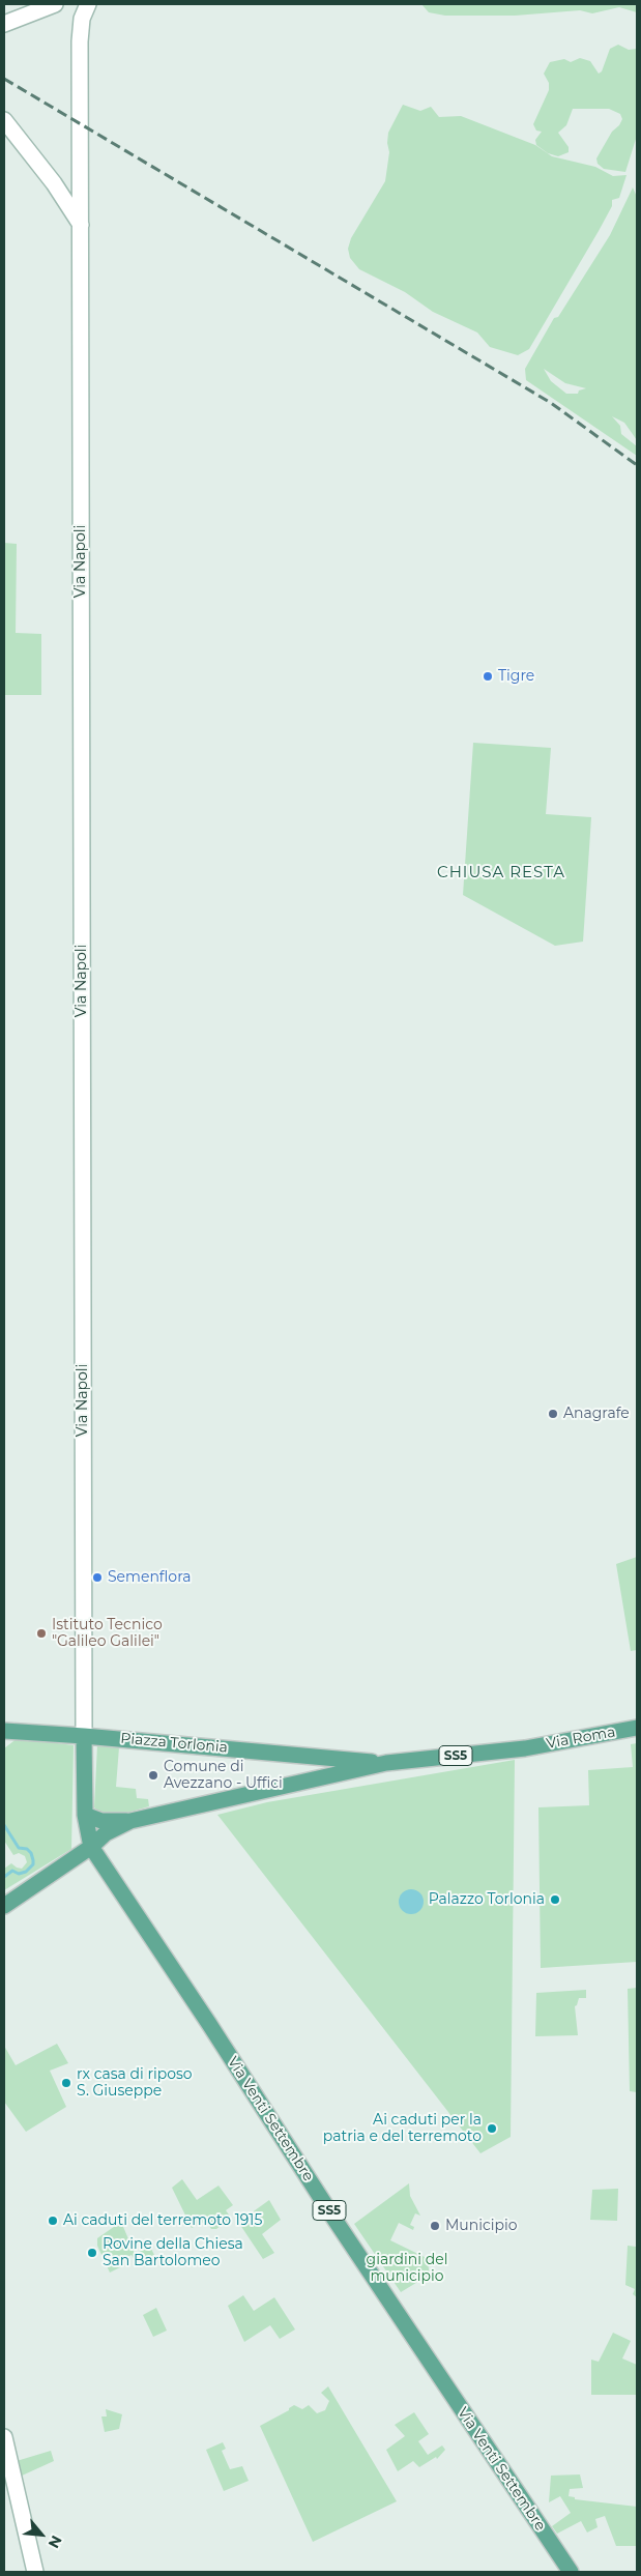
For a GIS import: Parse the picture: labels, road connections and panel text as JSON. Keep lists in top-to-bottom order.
{
  "streets": {
    "main road": [
      "Via Napoli",
      "Via Roma",
      "Piazza Torlonia",
      "SS5",
      "Via Venti Settembre"
    ]
  },
  "crossings": [
    ["Via Napoli", "Piazza Torlonia"],
    ["Via Napoli", "SS5"],
    ["Via Roma", "Piazza Torlonia"],
    ["Piazza Torlonia", "SS5"],
    ["Piazza Torlonia", "Via Venti Settembre"],
    ["SS5", "Via Venti Settembre"]
  ],
  "districts": ["CHIUSA RESTA"],
  "parks": ["giardini del municipio"],
  "places": [
    "Tigre",
    "Anagrafe",
    "Semenflora",
    "Istituto Tecnico \"Galileo Galilei\"",
    "Comune di Avezzano - Uffici",
    "Palazzo Torlonia",
    "rx casa di riposo S. Giuseppe",
    "Ai caduti per la patria e del terremoto",
    "Ai caduti del terremoto 1915",
    "Municipio",
    "Rovine della Chiesa San Bartolomeo"
  ],
  "north": "bottom right"
}
